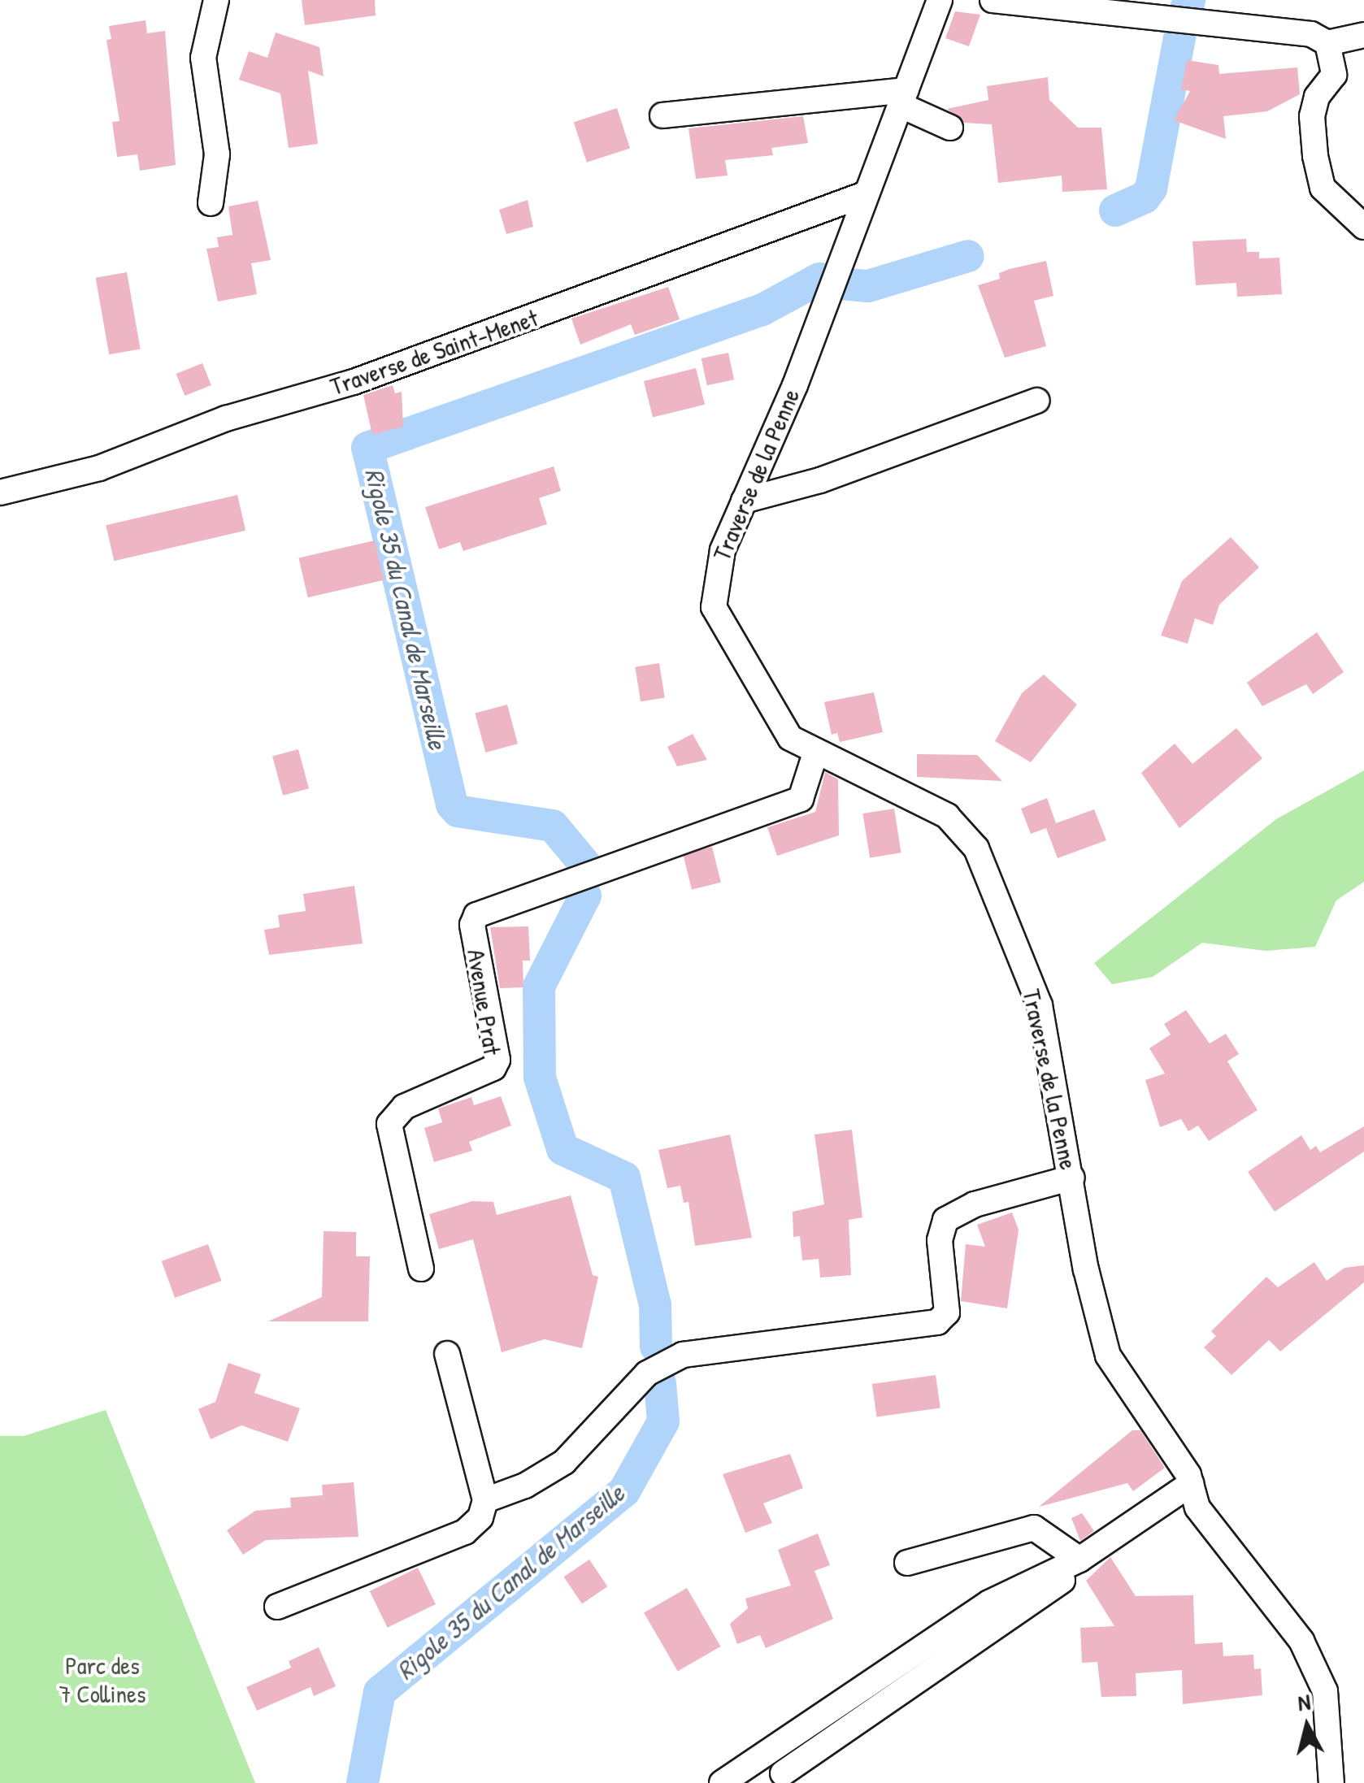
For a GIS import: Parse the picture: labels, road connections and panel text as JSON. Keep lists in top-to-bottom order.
{
  "streets": {
    "street": ["Traverse de Saint-Menet", "Traverse de la Penne", "Avenue Prat"]
  },
  "crossings": [
    ["Traverse de Saint-Menet", "Traverse de la Penne"],
    ["Traverse de la Penne", "Avenue Prat"]
  ],
  "water": ["Rigole 35 du Canal de Marseille"],
  "parks": ["Parc des 7 Collines"],
  "north": "top"
}
